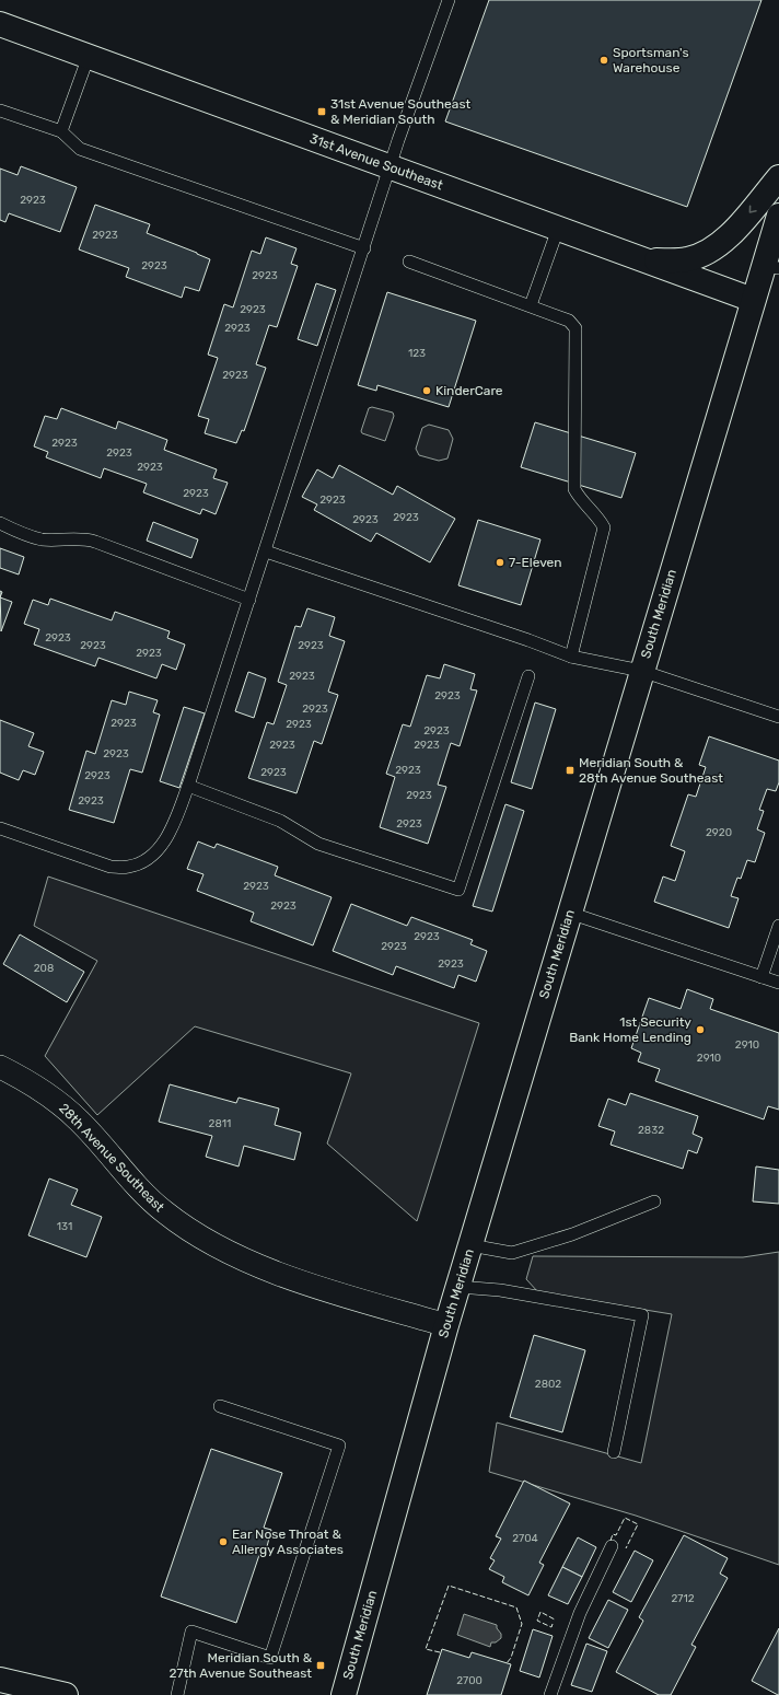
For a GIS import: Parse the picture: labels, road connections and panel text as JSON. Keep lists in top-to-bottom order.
{
  "streets": {
    "main road": ["31st Avenue Southeast", "South Meridian"],
    "street": ["28th Avenue Southeast"]
  },
  "crossings": [
    ["31st Avenue Southeast", "South Meridian"],
    ["South Meridian", "28th Avenue Southeast"]
  ],
  "places": {
    "other": [
      "Sportsman's Warehouse",
      "KinderCare",
      "7-Eleven",
      "1st Security Bank Home Lending",
      "Ear Nose Throat & Allergy Associates"
    ],
    "transit": ["31st Avenue Southeast & Meridian South", "Meridian South & 28th Avenue Southeast", "Meridian South & 27th Avenue Southeast"]
  },
  "house_numbers": [
    "2923",
    "2923",
    "2923",
    "2923",
    "2923",
    "2923",
    "123",
    "2923",
    "2923",
    "2923",
    "2923",
    "2923",
    "2923",
    "2923",
    "2923",
    "2923",
    "2923",
    "2923",
    "2923",
    "2923",
    "2923",
    "2923",
    "2923",
    "2923",
    "2923",
    "2923",
    "2923",
    "2923",
    "2923",
    "2923",
    "2923",
    "2923",
    "2923",
    "2923",
    "2920",
    "2923",
    "2923",
    "2923",
    "2923",
    "2923",
    "208",
    "2910",
    "2910",
    "2811",
    "2832",
    "131",
    "2802",
    "2704",
    "2712",
    "2700"
  ]
}
